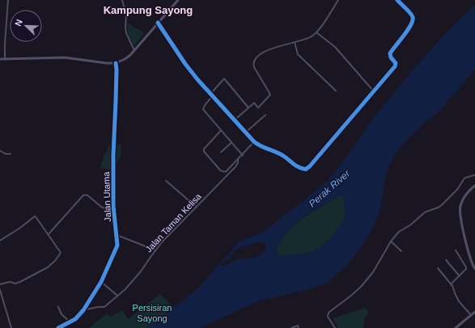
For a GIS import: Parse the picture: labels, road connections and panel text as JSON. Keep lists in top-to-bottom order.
{
  "streets": {
    "street": ["Jalan Utama", "Jalan Taman Kelisa"]
  },
  "crossings": [
    ["Jalan Utama", "Jalan Taman Kelisa"]
  ],
  "districts": ["Kampung Sayong"],
  "water": ["Perak River"],
  "parks": ["Persisiran Sayong"],
  "north": "top left"
}
